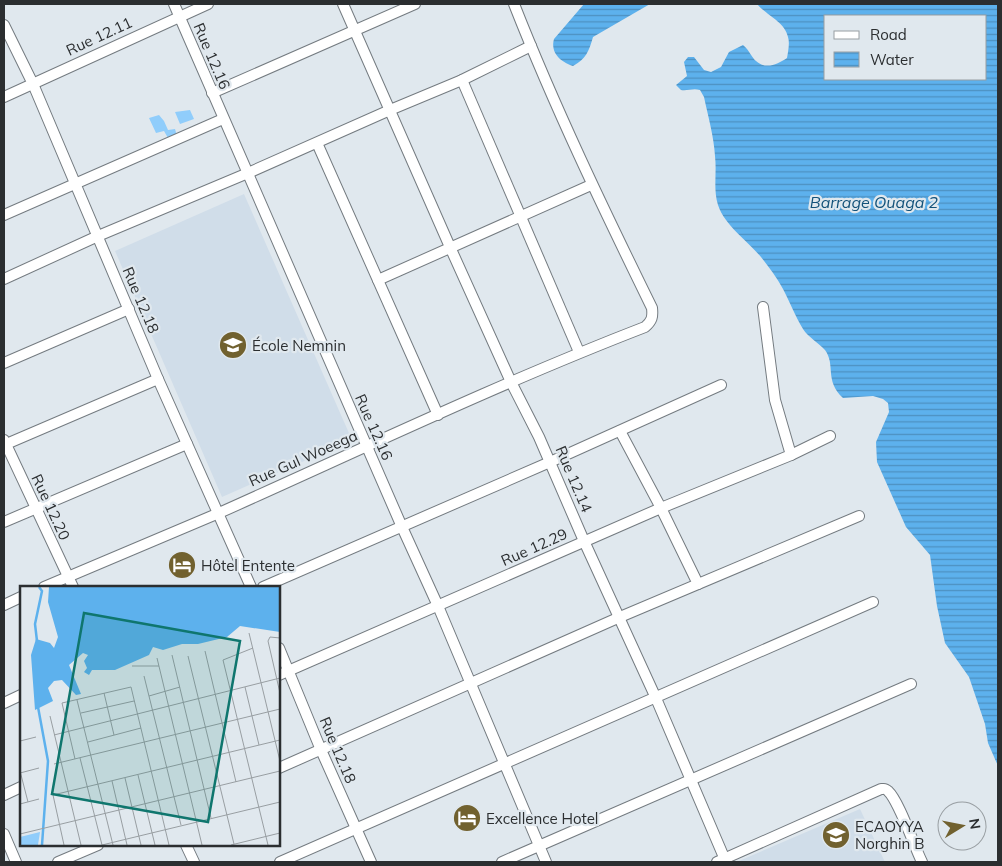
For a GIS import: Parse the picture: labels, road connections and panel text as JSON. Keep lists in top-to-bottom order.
{
  "streets": {
    "street": [
      "Rue 12.11",
      "Rue 12.16",
      "Rue 12.18",
      "Rue Gul Woeega",
      "Rue 12.14",
      "Rue 12.20",
      "Rue 12.29"
    ]
  },
  "crossings": [
    ["Rue 12.11", "Rue 12.16"],
    ["Rue 12.11", "Rue 12.18"],
    ["Rue 12.16", "Rue Gul Woeega"],
    ["Rue 12.16", "Rue 12.29"],
    ["Rue 12.18", "Rue Gul Woeega"],
    ["Rue 12.18", "Rue 12.29"],
    ["Rue Gul Woeega", "Rue 12.14"],
    ["Rue Gul Woeega", "Rue 12.20"],
    ["Rue 12.14", "Rue 12.29"]
  ],
  "water": ["Barrage Ouaga 2"],
  "places": {
    "school or university": ["École Nemnin", "ECAOYYA Norghin B"],
    "hotel": ["Hôtel Entente", "Excellence Hotel"]
  },
  "legend": ["Road", "Water"],
  "north": "right"
}
